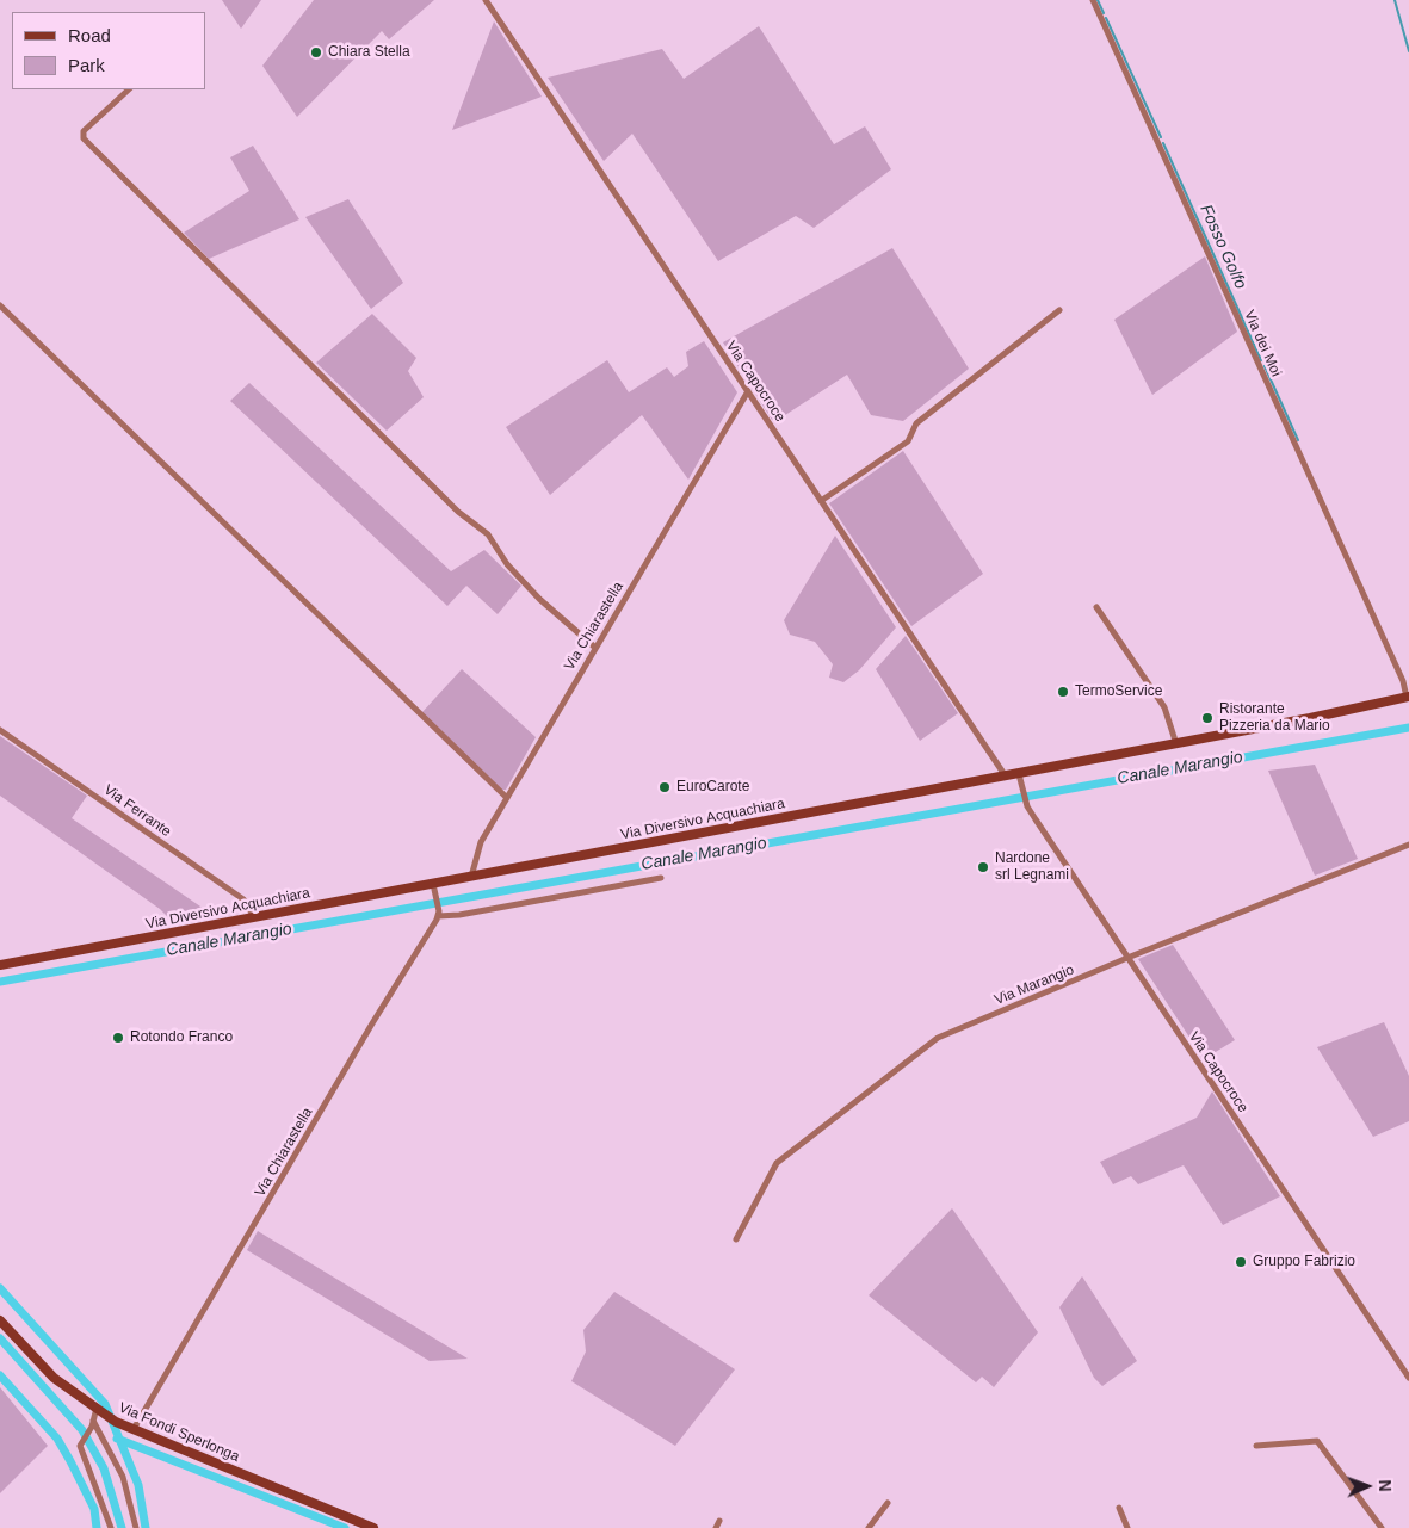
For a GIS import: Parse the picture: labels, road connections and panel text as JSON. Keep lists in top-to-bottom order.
{
  "streets": {
    "main road": ["Via Diversivo Acquachiara", "Via Fondi Sperlonga"],
    "street": [
      "Via dei Moi",
      "Via Capocroce",
      "Via Chiarastella",
      "Via Ferrante",
      "Via Marangio"
    ]
  },
  "crossings": [
    ["Via dei Moi", "Via Diversivo Acquachiara"],
    ["Via Capocroce", "Via Chiarastella"],
    ["Via Capocroce", "Via Diversivo Acquachiara"],
    ["Via Capocroce", "Via Marangio"],
    ["Via Chiarastella", "Via Diversivo Acquachiara"],
    ["Via Chiarastella", "Via Fondi Sperlonga"],
    ["Via Ferrante", "Via Diversivo Acquachiara"]
  ],
  "water": ["Fosso Golfo", "Canale Marangio"],
  "places": [
    "Chiara Stella",
    "TermoService",
    "Ristorante Pizzeria da Mario",
    "EuroCarote",
    "Nardone srl Legnami",
    "Rotondo Franco",
    "Gruppo Fabrizio"
  ],
  "legend": ["Road", "Park"],
  "north": "right"
}
